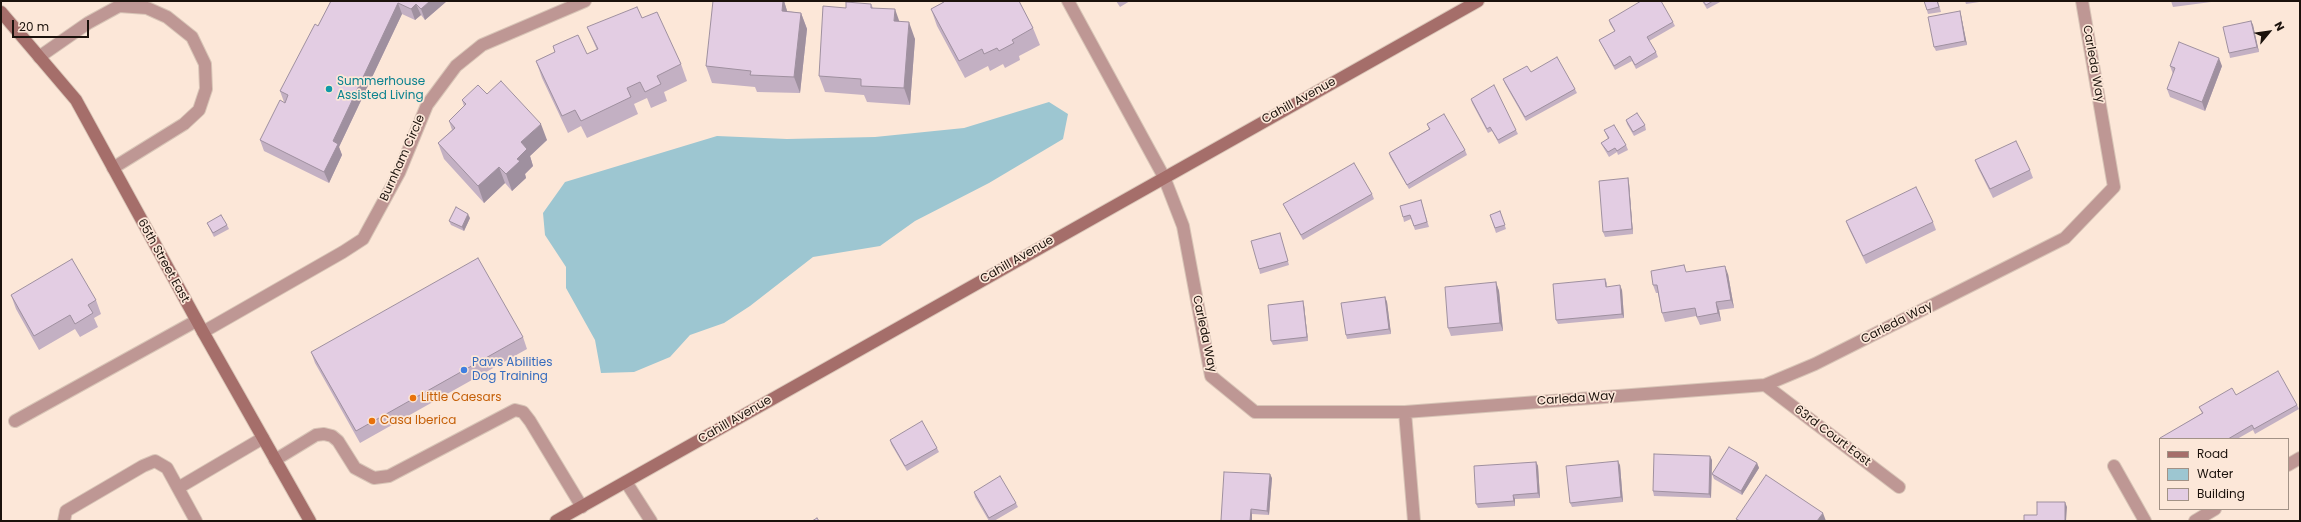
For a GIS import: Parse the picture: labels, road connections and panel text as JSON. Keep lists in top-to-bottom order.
{
  "streets": {
    "street": [
      "Carleda Way",
      "Cahill Avenue",
      "Burnham Circle",
      "65th Street East",
      "63rd Court East"
    ]
  },
  "crossings": [
    ["Carleda Way", "Cahill Avenue"],
    ["Carleda Way", "63rd Court East"],
    ["Burnham Circle", "65th Street East"]
  ],
  "places": [
    "Summerhouse Assisted Living",
    "Paws Abilities Dog Training",
    "Little Caesars",
    "Casa Iberica"
  ],
  "legend": ["Road", "Water", "Building"],
  "scale_bar": "20 m",
  "north": "top right"
}
